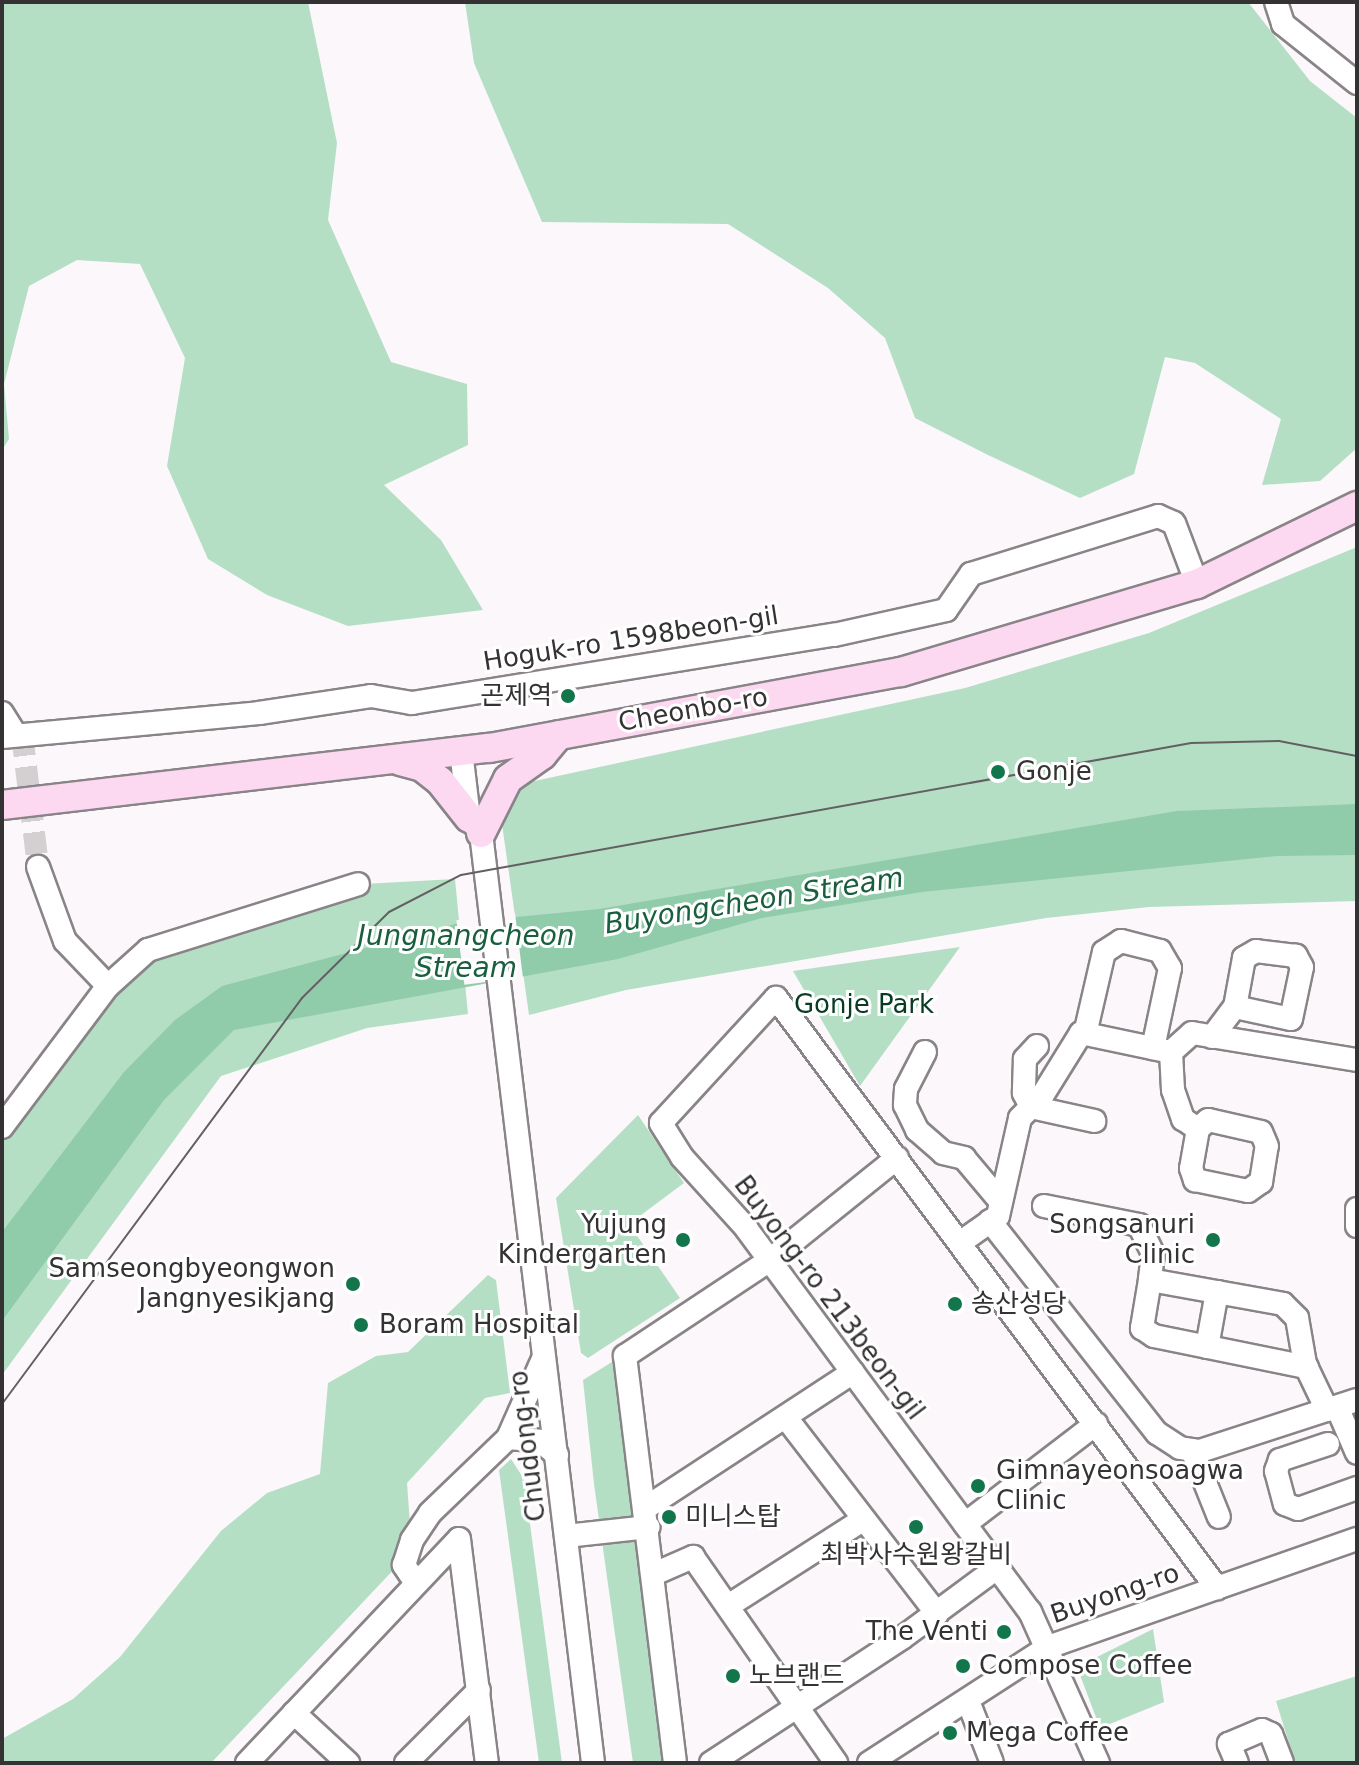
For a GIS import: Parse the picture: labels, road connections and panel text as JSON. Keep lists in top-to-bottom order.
{
  "streets": {
    "main road": ["Cheonbo-ro"],
    "street": [
      "Hoguk-ro 1598beon-gil",
      "Buyong-ro 213beon-gil",
      "Chudong-ro",
      "Buyong-ro"
    ]
  },
  "crossings": [
    ["Hoguk-ro 1598beon-gil", "Cheonbo-ro"],
    ["Buyong-ro 213beon-gil", "Buyong-ro"]
  ],
  "water": ["Buyongcheon Stream", "Jungnangcheon Stream"],
  "parks": ["Gonje Park"],
  "places": [
    "곤제역",
    "Gonje",
    "Yujung Kindergarten",
    "Songsanuri Clinic",
    "Samseongbyeongwon Jangnyesikjang",
    "송산성당",
    "Boram Hospital",
    "Gimnayeonsoagwa Clinic",
    "미니스탑",
    "최박사수원왕갈비",
    "The Venti",
    "Compose Coffee",
    "노브랜드",
    "Mega Coffee"
  ]
}
